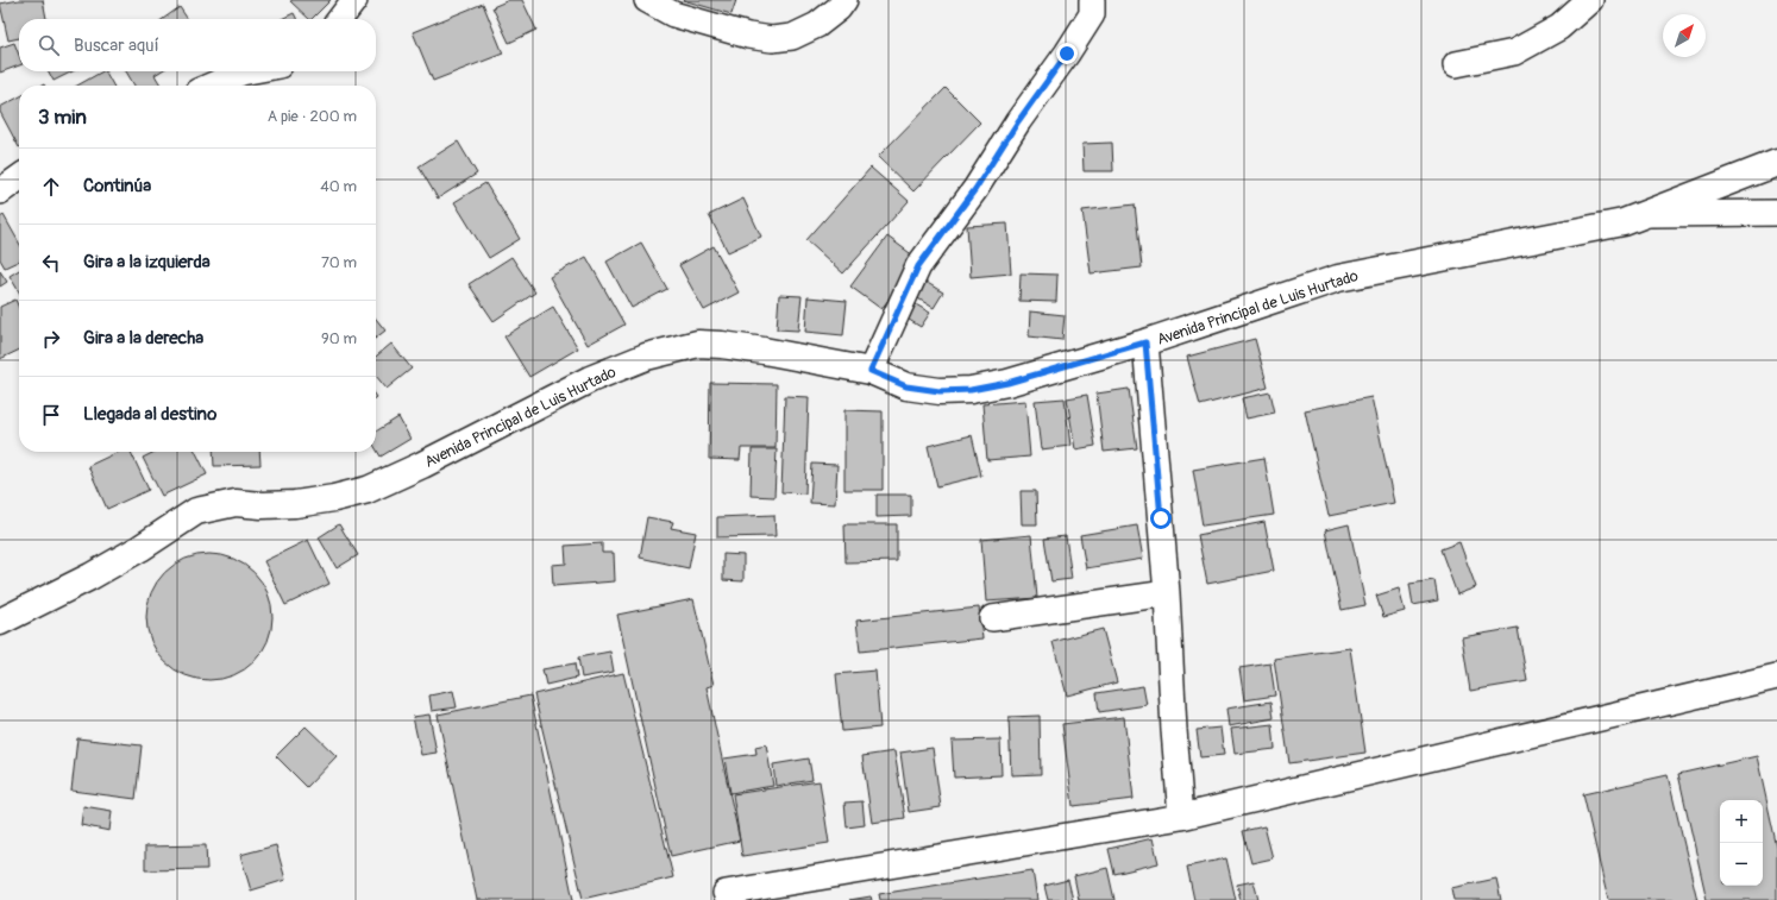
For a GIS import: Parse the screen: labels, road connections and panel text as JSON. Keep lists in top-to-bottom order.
{
  "streets": {
    "street": ["Avenida Principal de Luis Hurtado"]
  },
  "north": "top right",
  "page": {
    "search": "Buscar aquí",
    "heading": ["3 min", "A pie · 200 m"],
    "list": [
      ["Continúa", "40 m"],
      ["Gira a la izquierda", "70 m"],
      ["Gira a la derecha", "90 m"],
      "Llegada al destino"
    ],
    "map_buttons": ["+", "−"]
  }
}
